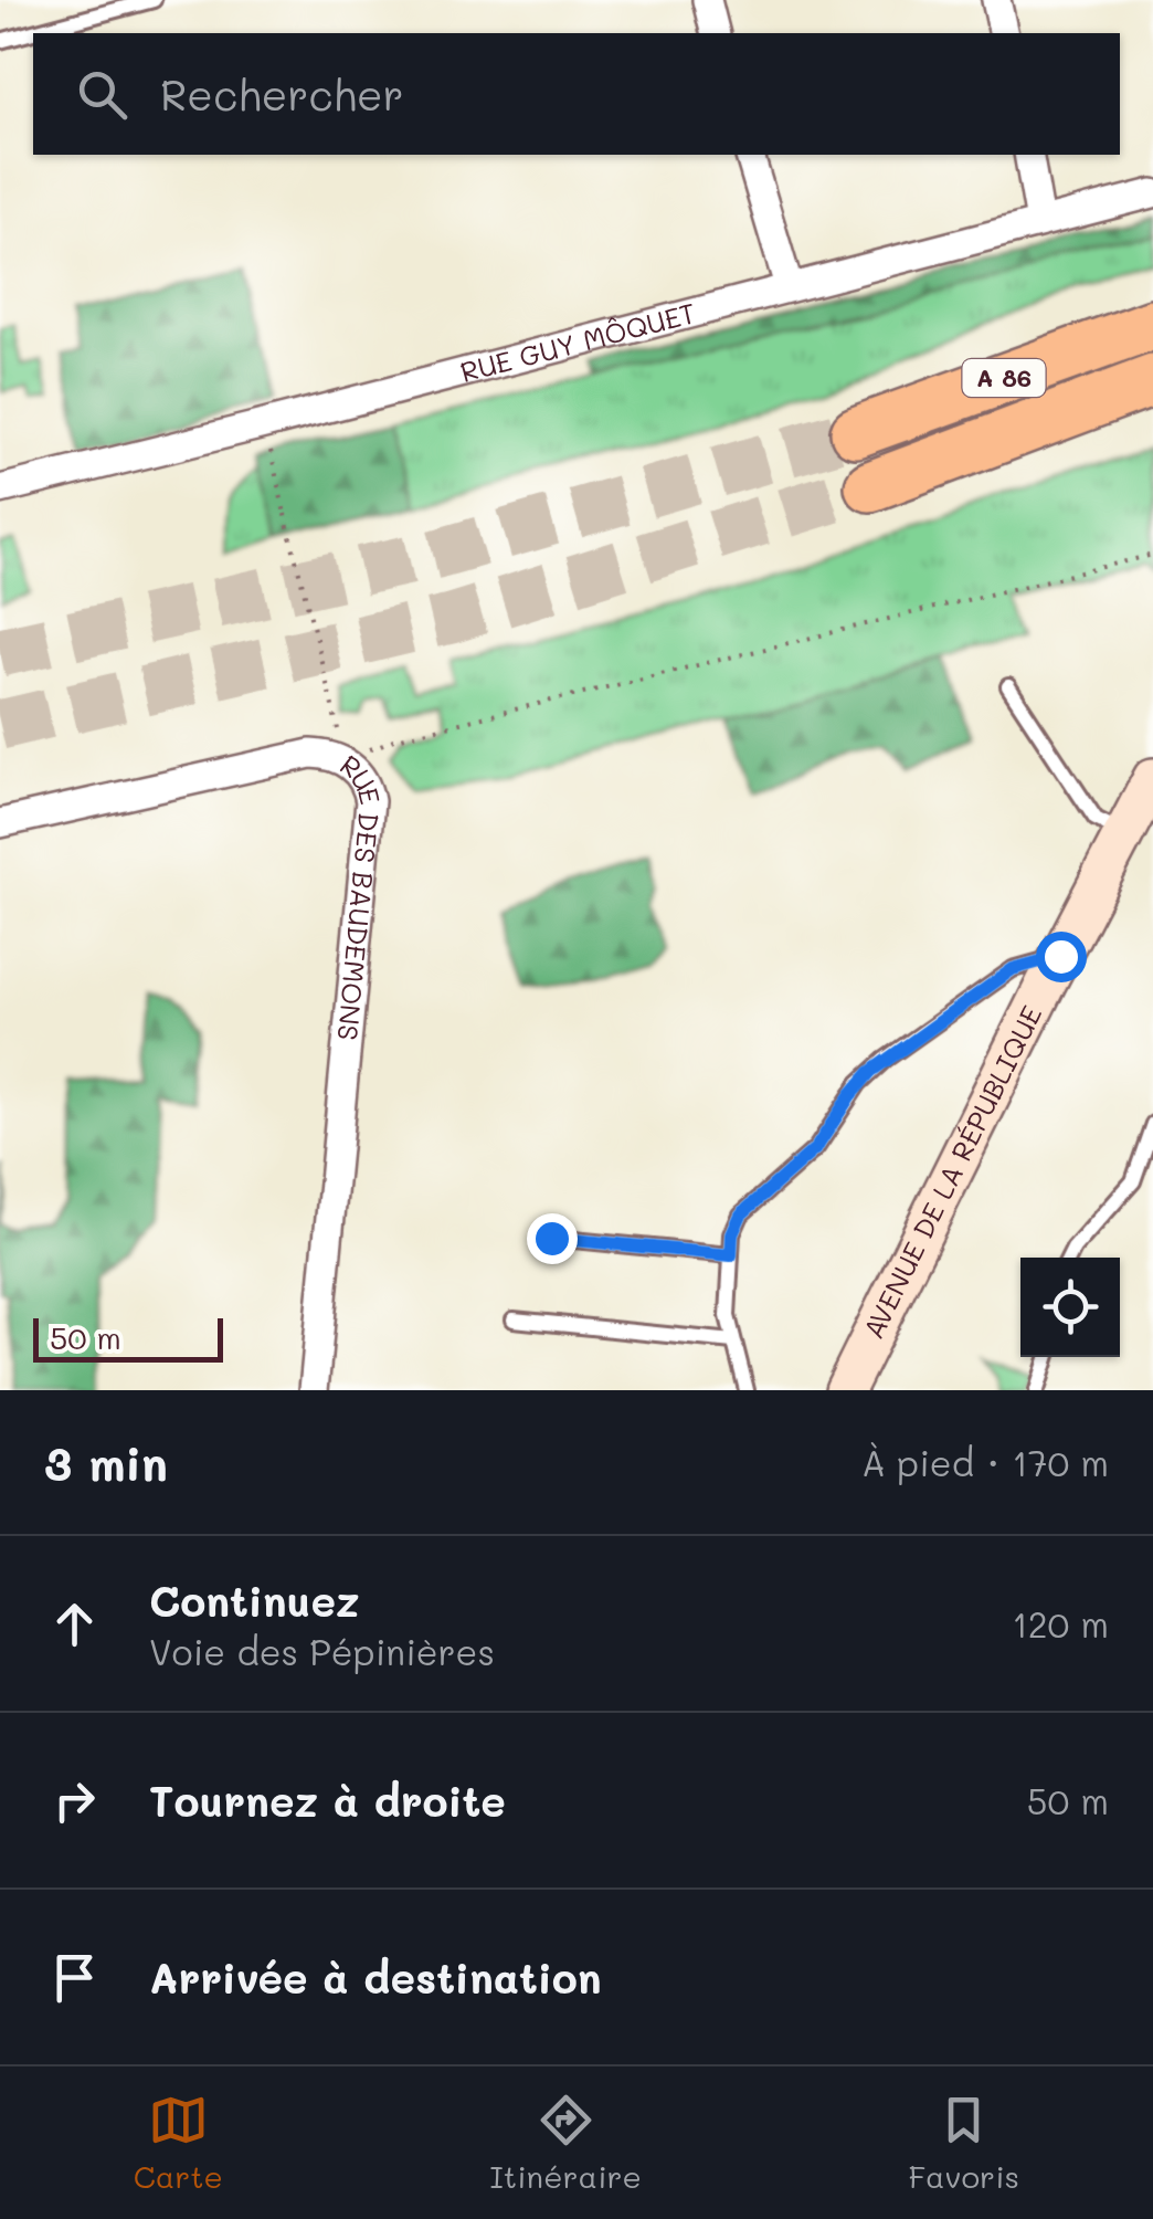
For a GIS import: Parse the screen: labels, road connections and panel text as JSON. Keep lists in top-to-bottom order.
{
  "streets": {
    "highway": ["A 86"],
    "street": ["RUE GUY MÔQUET", "RUE DES BAUDEMONS", "AVENUE DE LA RÉPUBLIQUE"]
  },
  "scale_bar": "50 m",
  "page": {
    "search": "Rechercher",
    "scale": "50 m",
    "heading": ["3 min", "À pied · 170 m"],
    "list": [
      ["Continuez", "Voie des Pépinières", "120 m"],
      ["Tournez à droite", "50 m"],
      "Arrivée à destination"
    ],
    "nav": ["Carte", "Itinéraire", "Favoris"]
  }
}
